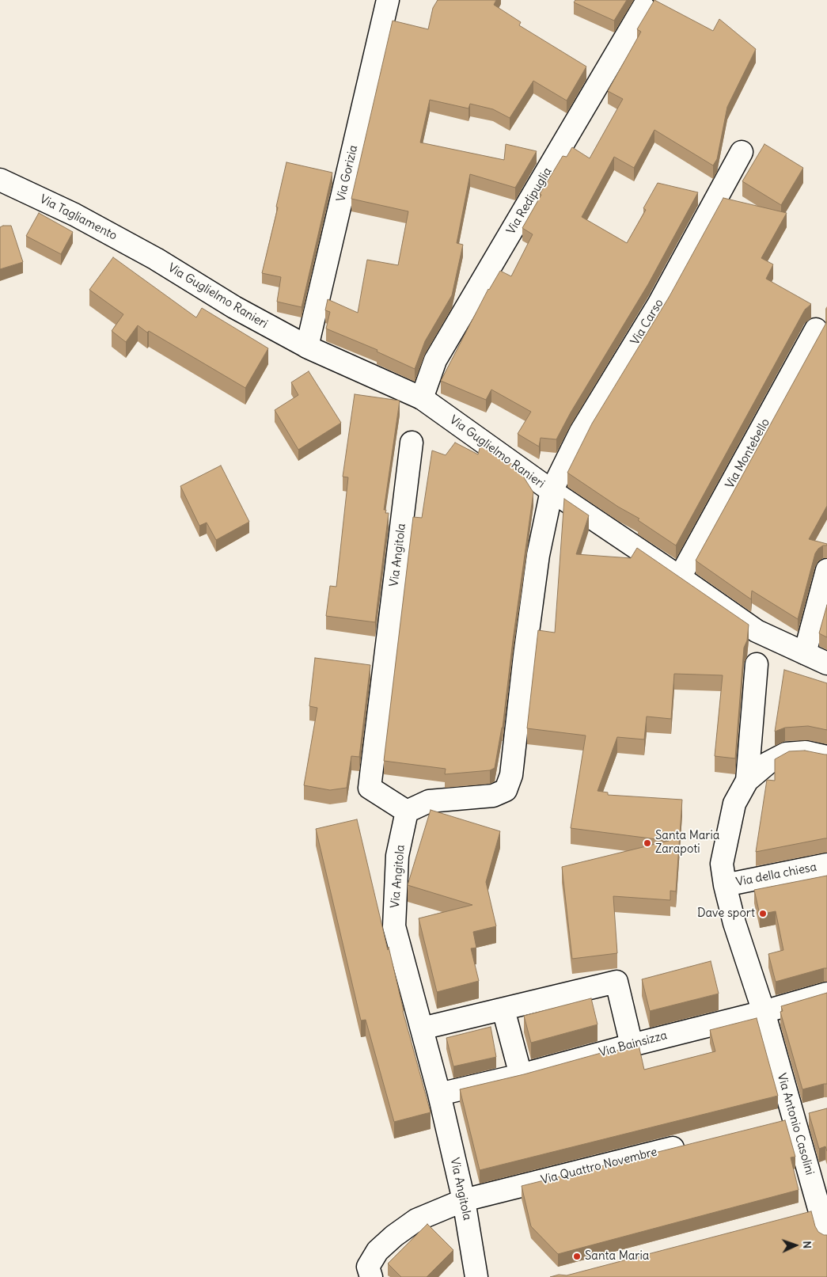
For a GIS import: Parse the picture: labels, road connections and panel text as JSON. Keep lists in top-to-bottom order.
{
  "streets": {
    "street": [
      "Via Gorizia",
      "Via Redipuglia",
      "Via Tagliamento",
      "Via Guglielmo Ranieri",
      "Via Carso",
      "Via Montebello",
      "Via Angitola",
      "Via della chiesa",
      "Via Bainsizza",
      "Via Antonio Casolini",
      "Via Quattro Novembre"
    ]
  },
  "crossings": [
    ["Via Gorizia", "Via Guglielmo Ranieri"],
    ["Via Redipuglia", "Via Guglielmo Ranieri"],
    ["Via Tagliamento", "Via Guglielmo Ranieri"],
    ["Via Guglielmo Ranieri", "Via Carso"],
    ["Via Guglielmo Ranieri", "Via Montebello"],
    ["Via Carso", "Via Angitola"],
    ["Via Angitola", "Via Bainsizza"],
    ["Via Angitola", "Via Quattro Novembre"],
    ["Via della chiesa", "Via Antonio Casolini"],
    ["Via Bainsizza", "Via Antonio Casolini"]
  ],
  "places": ["Santa Maria Zarapoti", "Dave sport", "Santa Maria"],
  "north": "right"
}
